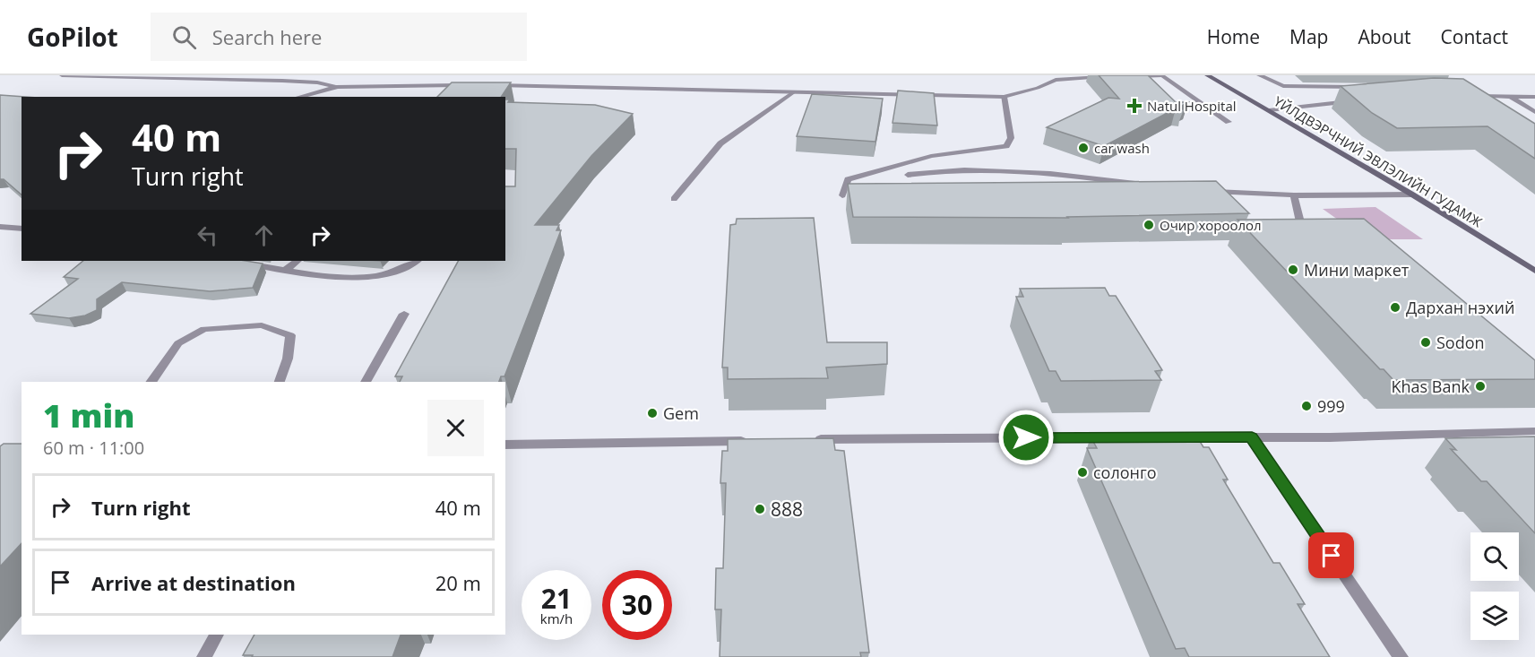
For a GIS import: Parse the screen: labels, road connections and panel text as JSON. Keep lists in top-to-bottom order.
{
  "streets": {
    "main road": ["ҮЙЛДВЭРЧНИЙ ЭВЛЭЛИЙН ГУДАМЖ"]
  },
  "places": {
    "health": ["Natul Hospital"],
    "other": [
      "car wash",
      "Очир хороолол",
      "Мини маркет",
      "Дархан нэхий",
      "Sodon",
      "Khas Bank",
      "999",
      "Gem",
      "солонго",
      "888"
    ]
  },
  "page": {
    "header": "GoPilot",
    "search": "Search here",
    "nav": [
      "Home",
      "Map",
      "About",
      "Contact"
    ],
    "turn": ["40 m", "Turn right"],
    "heading": ["1 min", "60 m · 11:00"],
    "list": [
      {
        "name": "Turn right",
        "value": "40 m"
      },
      {
        "name": "Arrive at destination",
        "value": "20 m"
      }
    ],
    "speed": "21 km/h",
    "limit": "30"
  }
}
